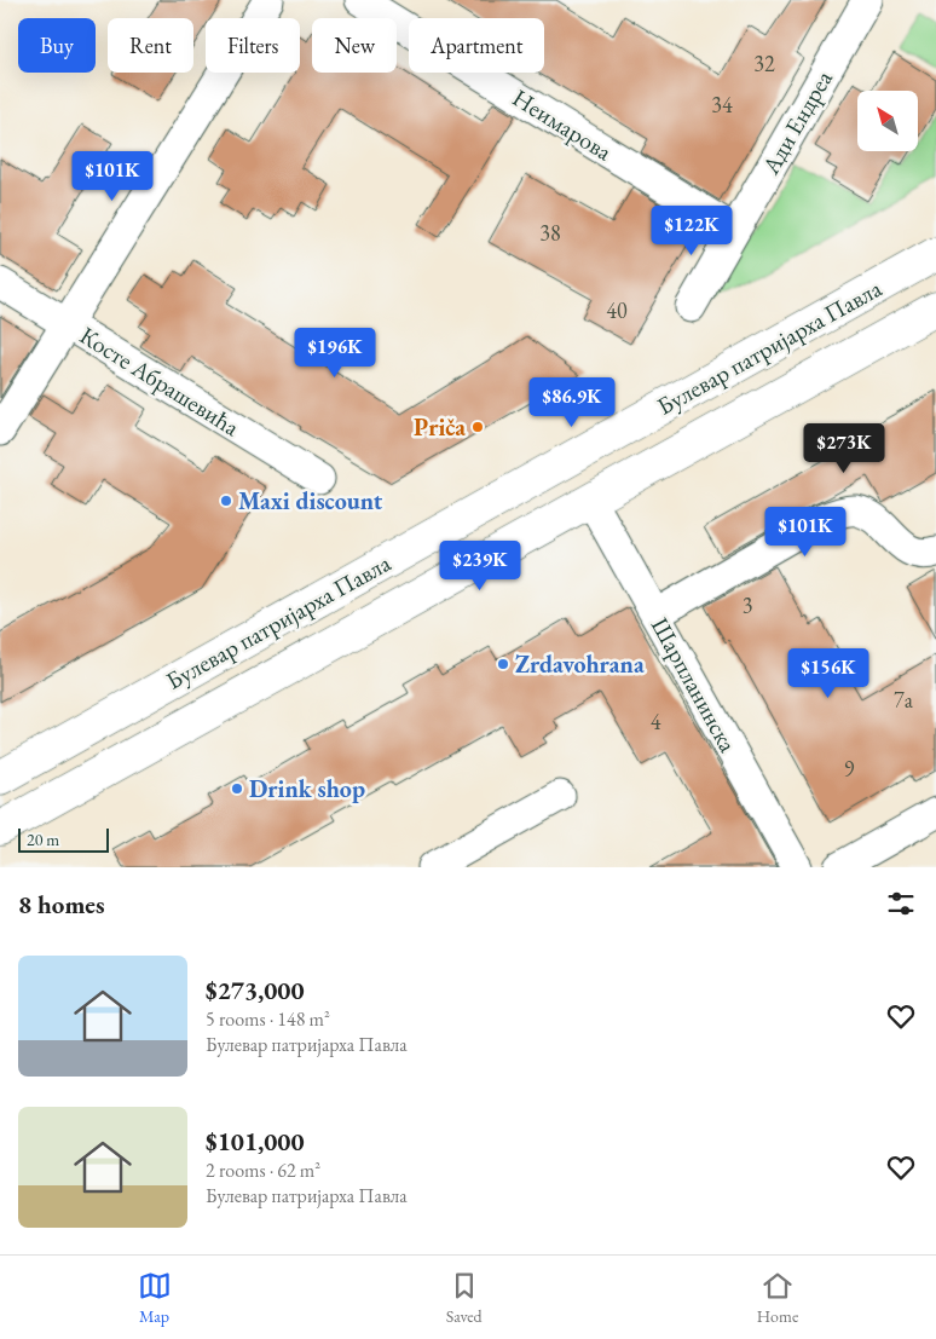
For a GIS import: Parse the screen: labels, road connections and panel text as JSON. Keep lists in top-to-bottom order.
{
  "streets": {
    "main road": ["Булевар патријарха Павла"],
    "street": [
      "Ади Ендреа",
      "Неимарова",
      "Косте Абрашевића",
      "Шарпланинска"
    ]
  },
  "crossings": [
    ["Ади Ендреа", "Неимарова"],
    ["Булевар патријарха Павла", "Шарпланинска"]
  ],
  "places": [
    "Priča",
    "Maxi discount",
    "Zrdavohrana",
    "Drink shop"
  ],
  "house_numbers": [
    "32",
    "34",
    "38",
    "40",
    "3",
    "7a",
    "4",
    "9"
  ],
  "scale_bar": "20 m",
  "north": "top left",
  "page": {
    "chip": [
      "Buy",
      "Rent",
      "Filters",
      "New",
      "Apartment"
    ],
    "price": [
      "$101K",
      "$122K",
      "$196K",
      "$86.9K",
      "$273K",
      "$101K",
      "$239K",
      "$156K"
    ],
    "scale": "20 m",
    "heading": "8 homes",
    "list": [
      {
        "name": "$273,000",
        "note": "5 rooms · 148 m² · Булевар патријарха Павла"
      },
      {
        "name": "$101,000",
        "note": "2 rooms · 62 m² · Булевар патријарха Павла"
      }
    ],
    "tabs": ["Map", "Saved", "Home"]
  }
}
